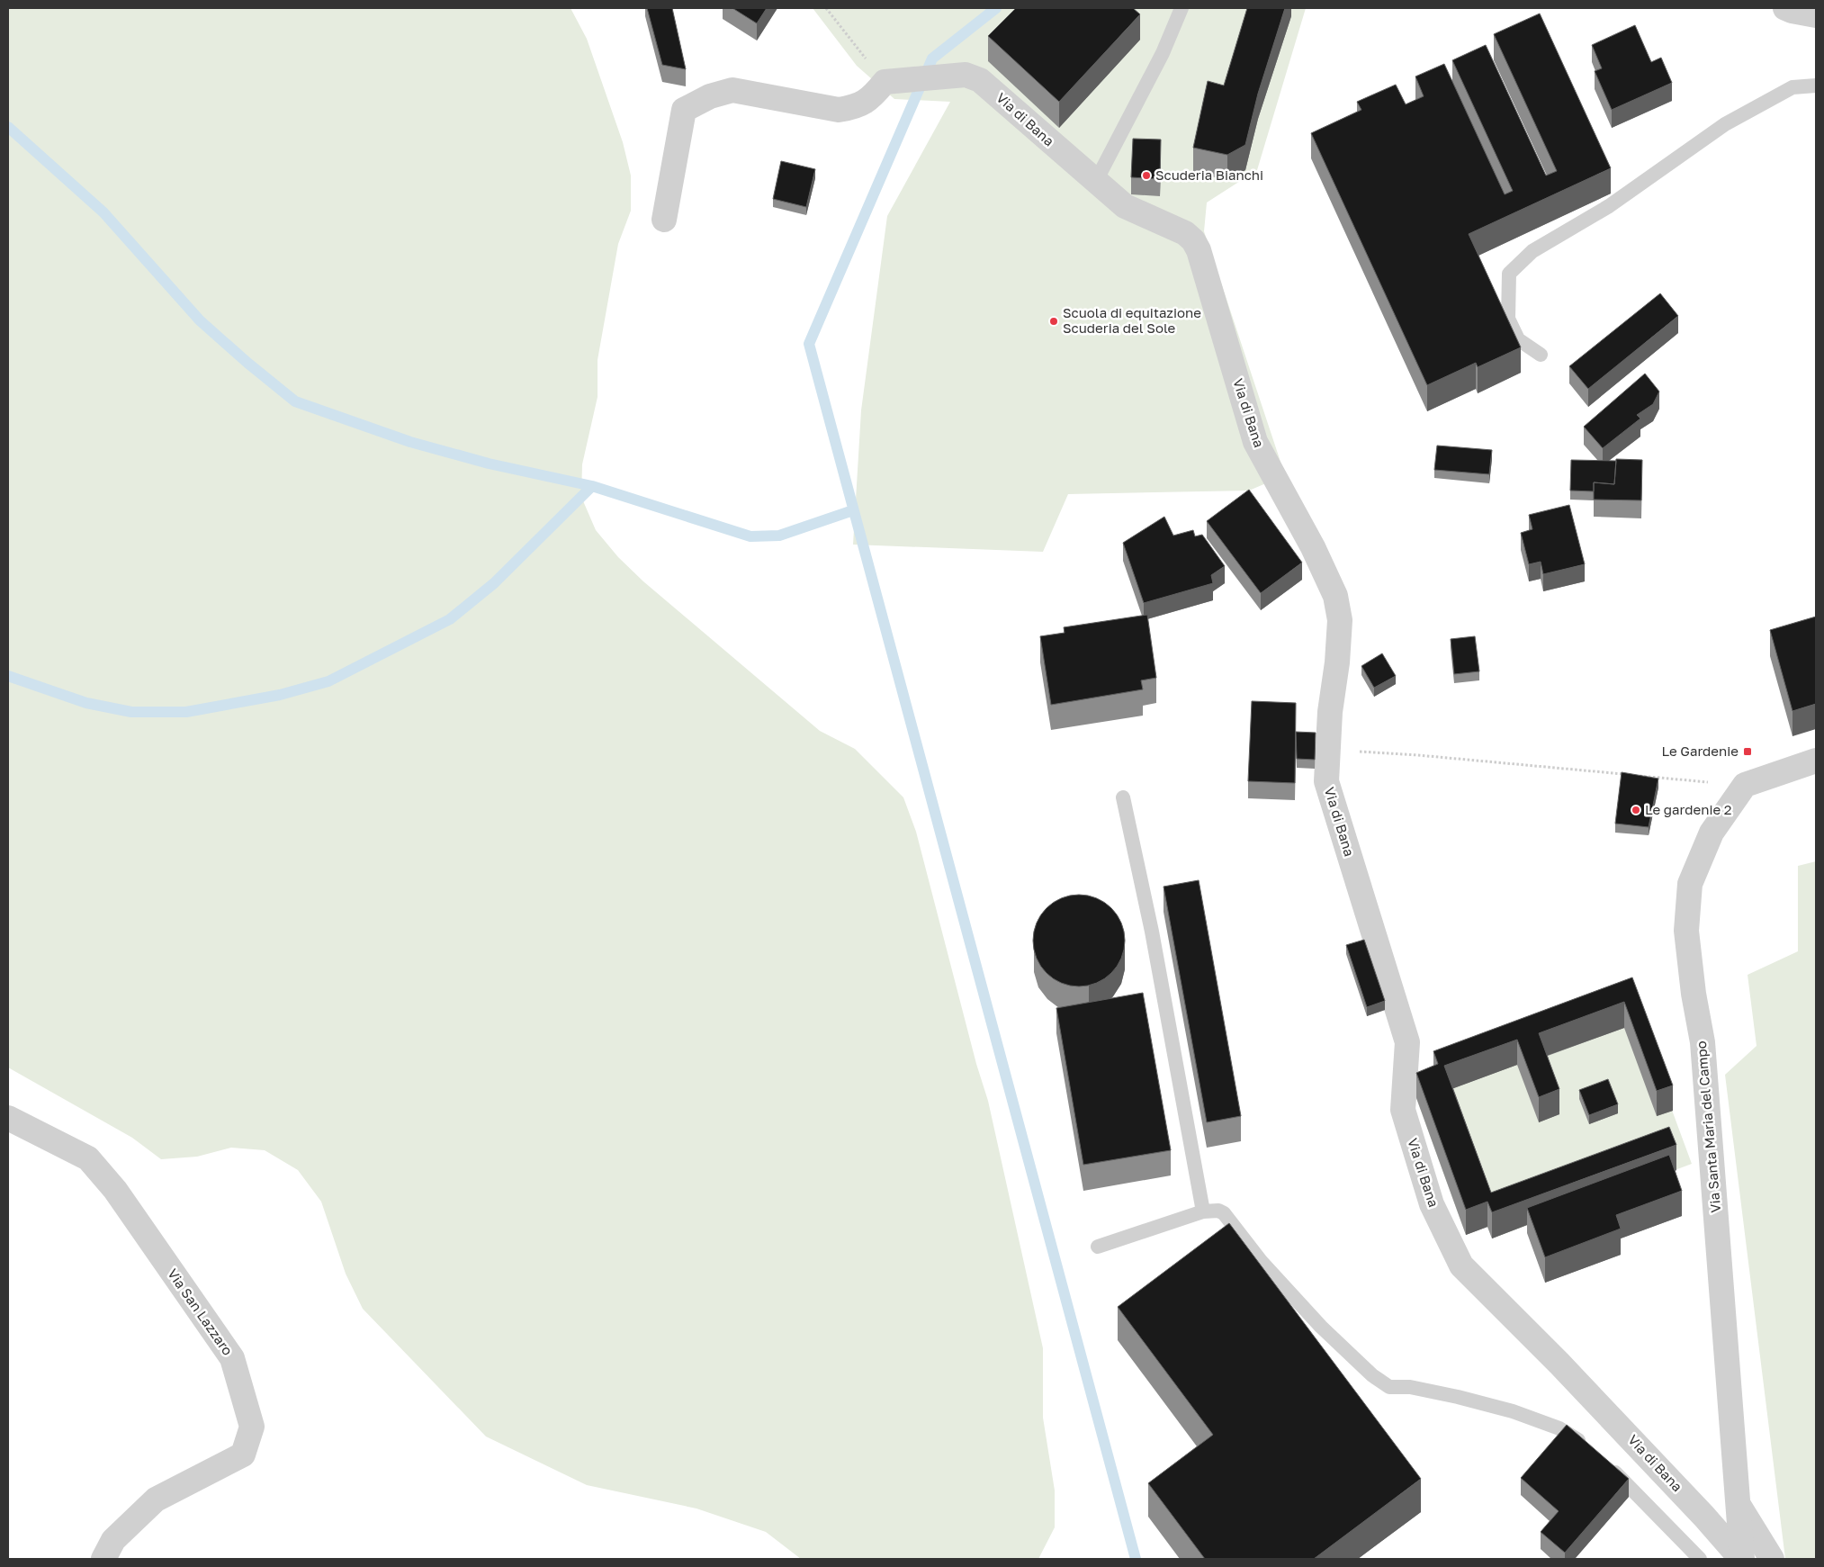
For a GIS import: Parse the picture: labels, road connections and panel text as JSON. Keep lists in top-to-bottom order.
{
  "streets": {
    "street": ["Via di Bana", "Via Santa Maria del Campo", "Via San Lazzaro"]
  },
  "crossings": [
    ["Via di Bana", "Via Santa Maria del Campo"]
  ],
  "places": {
    "other": ["Scuderia Bianchi", "Scuola di equitazione Scuderia del Sole", "Le gardenie 2"],
    "transit": ["Le Gardenie"]
  }
}
